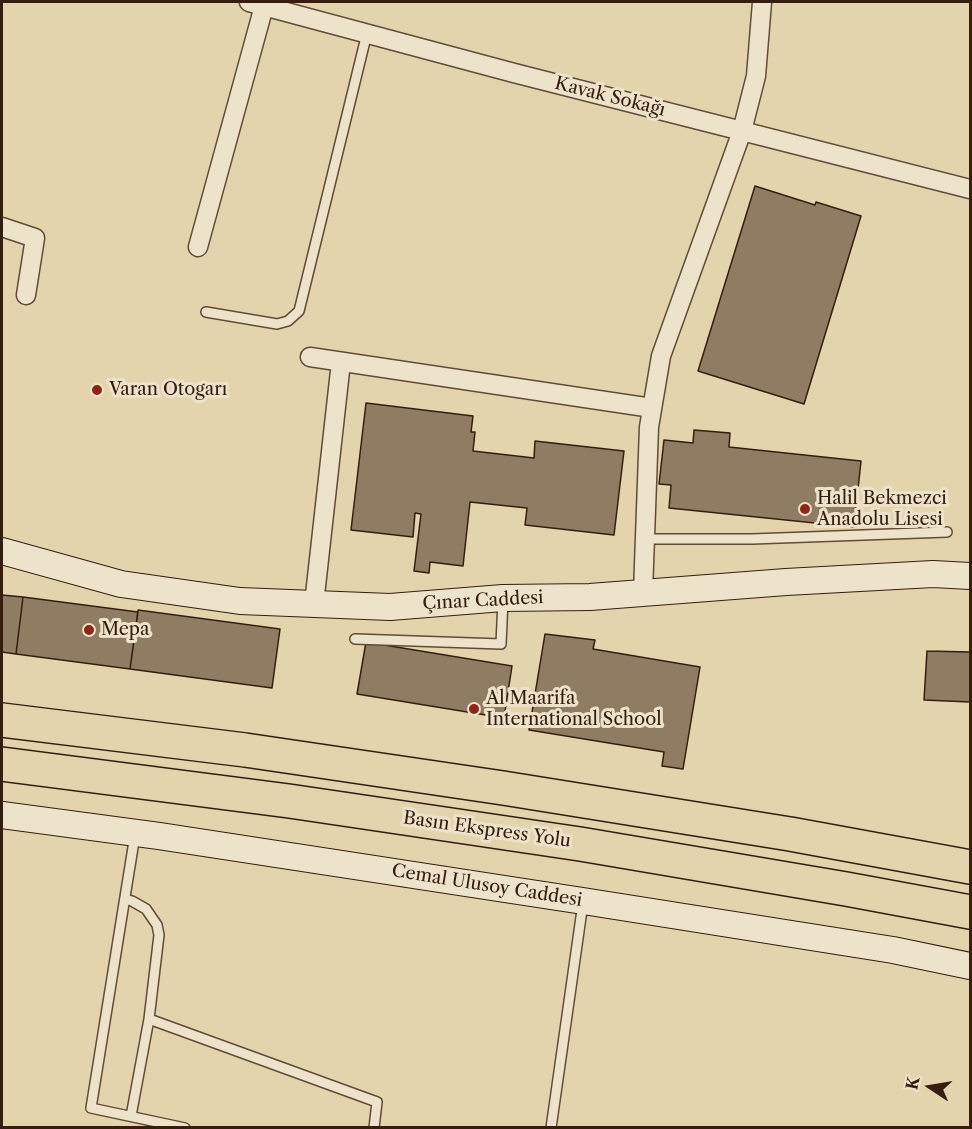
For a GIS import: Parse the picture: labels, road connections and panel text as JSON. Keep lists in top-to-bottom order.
{
  "streets": {
    "highway": ["Basın Ekspress Yolu"],
    "main road": ["Çınar Caddesi", "Cemal Ulusoy Caddesi"],
    "street": ["Kavak Sokağı"]
  },
  "places": [
    "Varan Otogarı",
    "Halil Bekmezci Anadolu Lisesi",
    "Mepa",
    "Al Maarifa International School"
  ],
  "north": "left"
}
